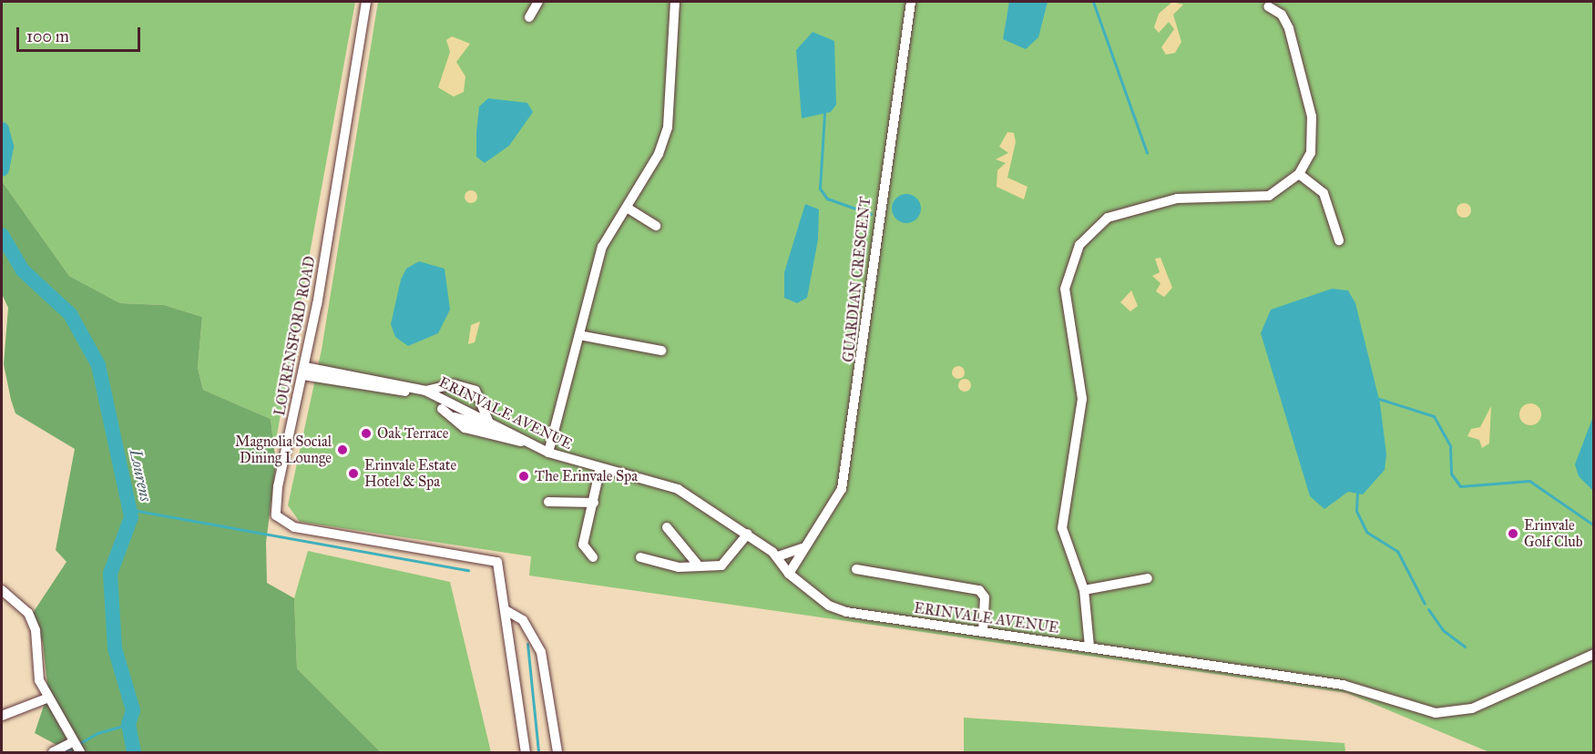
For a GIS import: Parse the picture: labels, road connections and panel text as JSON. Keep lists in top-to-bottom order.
{
  "streets": {
    "street": ["GUARDIAN CRESCENT", "LOURENSFORD ROAD", "ERINVALE AVENUE"]
  },
  "crossings": [
    ["GUARDIAN CRESCENT", "ERINVALE AVENUE"],
    ["LOURENSFORD ROAD", "ERINVALE AVENUE"]
  ],
  "water": ["Lourens"],
  "places": [
    "Oak Terrace",
    "Magnolia Social Dining Lounge",
    "Erinvale Estate Hotel & Spa",
    "The Erinvale Spa",
    "Erinvale Golf Club"
  ],
  "scale_bar": "100 m"
}
